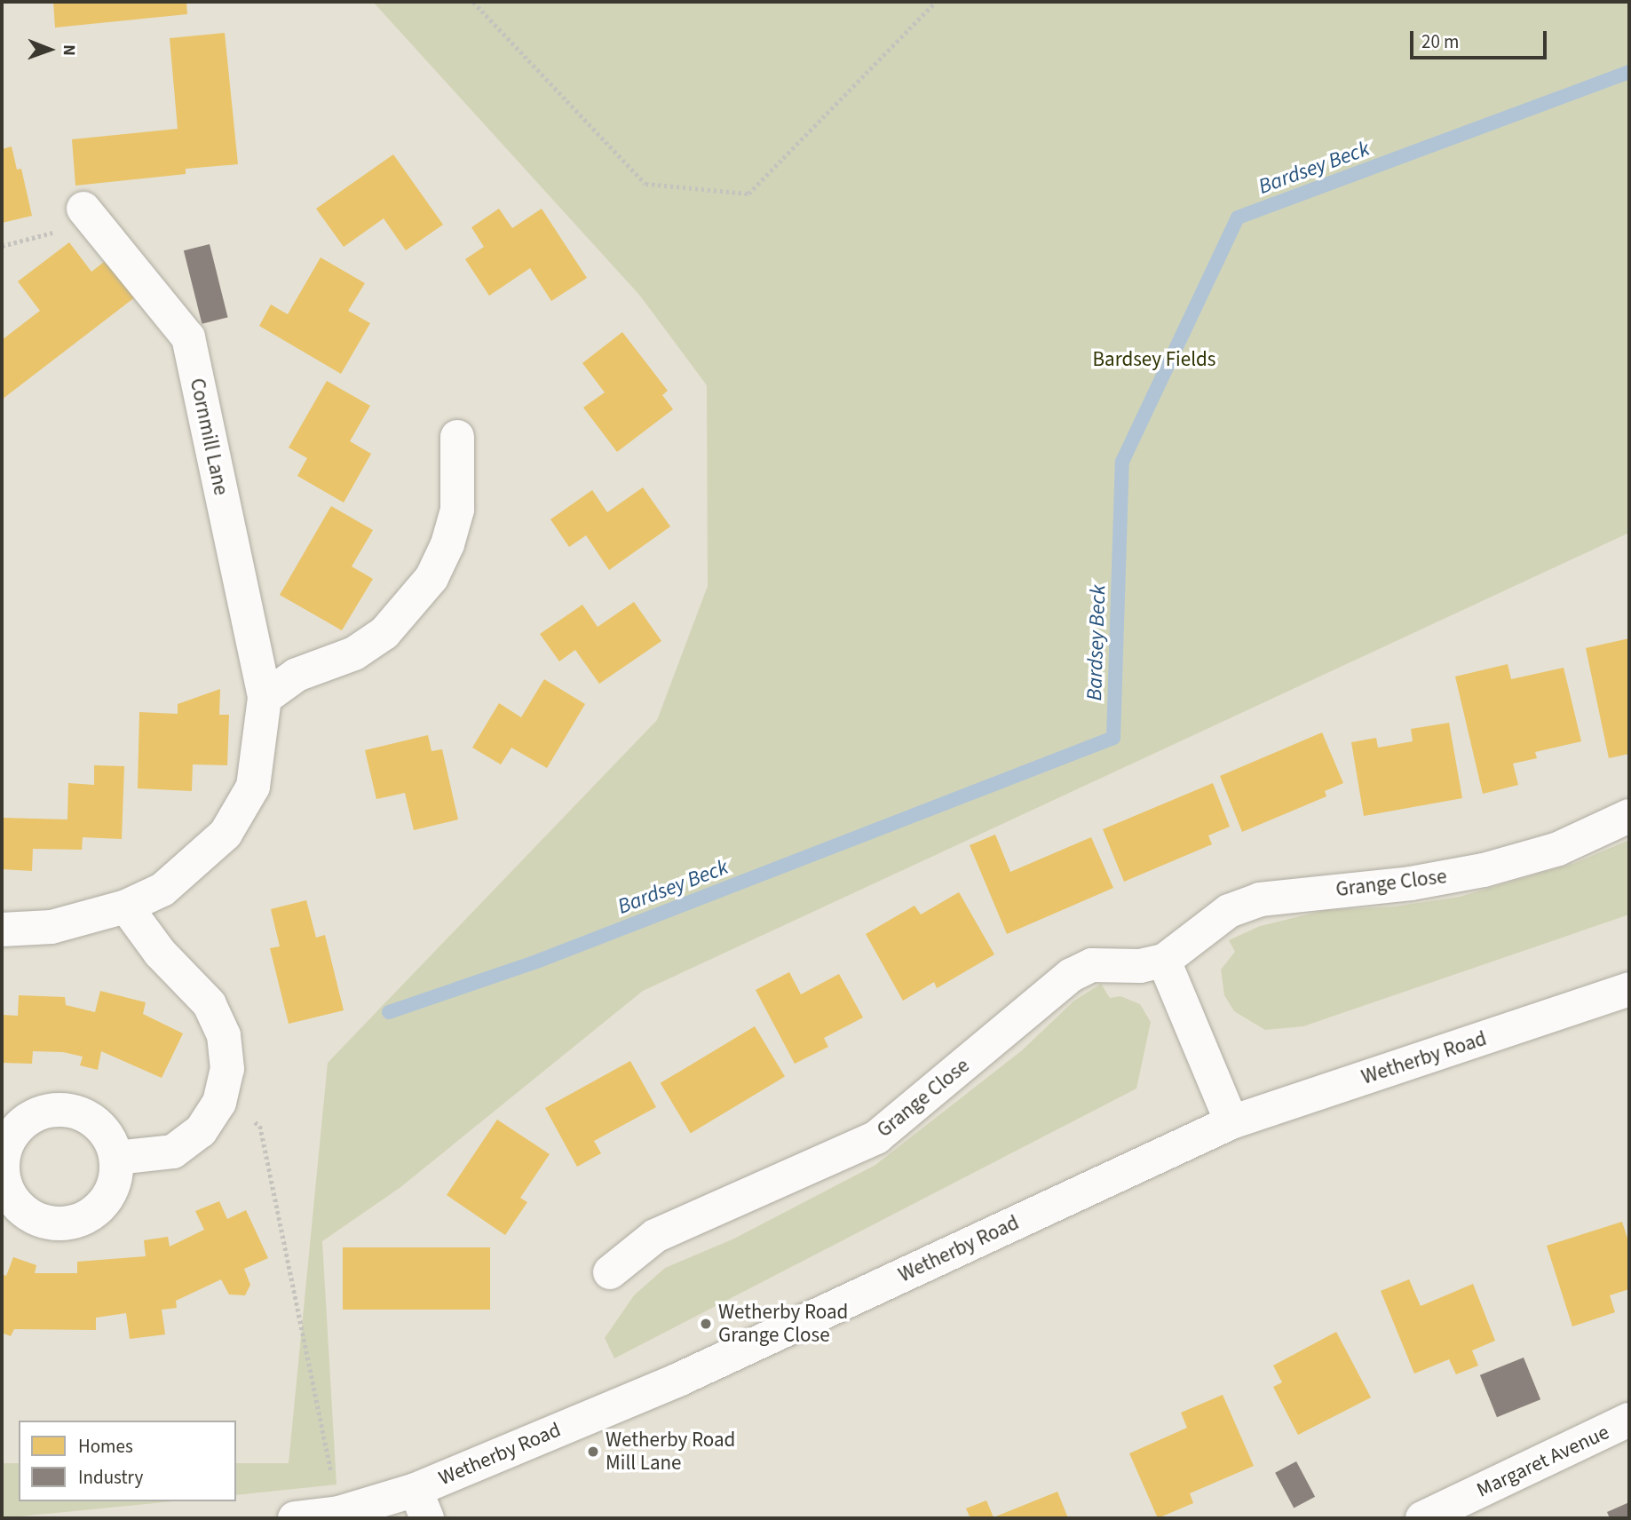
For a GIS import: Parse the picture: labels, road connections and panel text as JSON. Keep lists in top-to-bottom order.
{
  "streets": {
    "street": [
      "Cornmill Lane",
      "Grange Close",
      "Wetherby Road",
      "Margaret Avenue"
    ]
  },
  "water": ["Bardsey Beck"],
  "parks": ["Bardsey Fields"],
  "places": ["Wetherby Road Grange Close", "Wetherby Road Mill Lane"],
  "legend": ["Homes", "Industry"],
  "scale_bar": "20 m",
  "north": "right"
}
